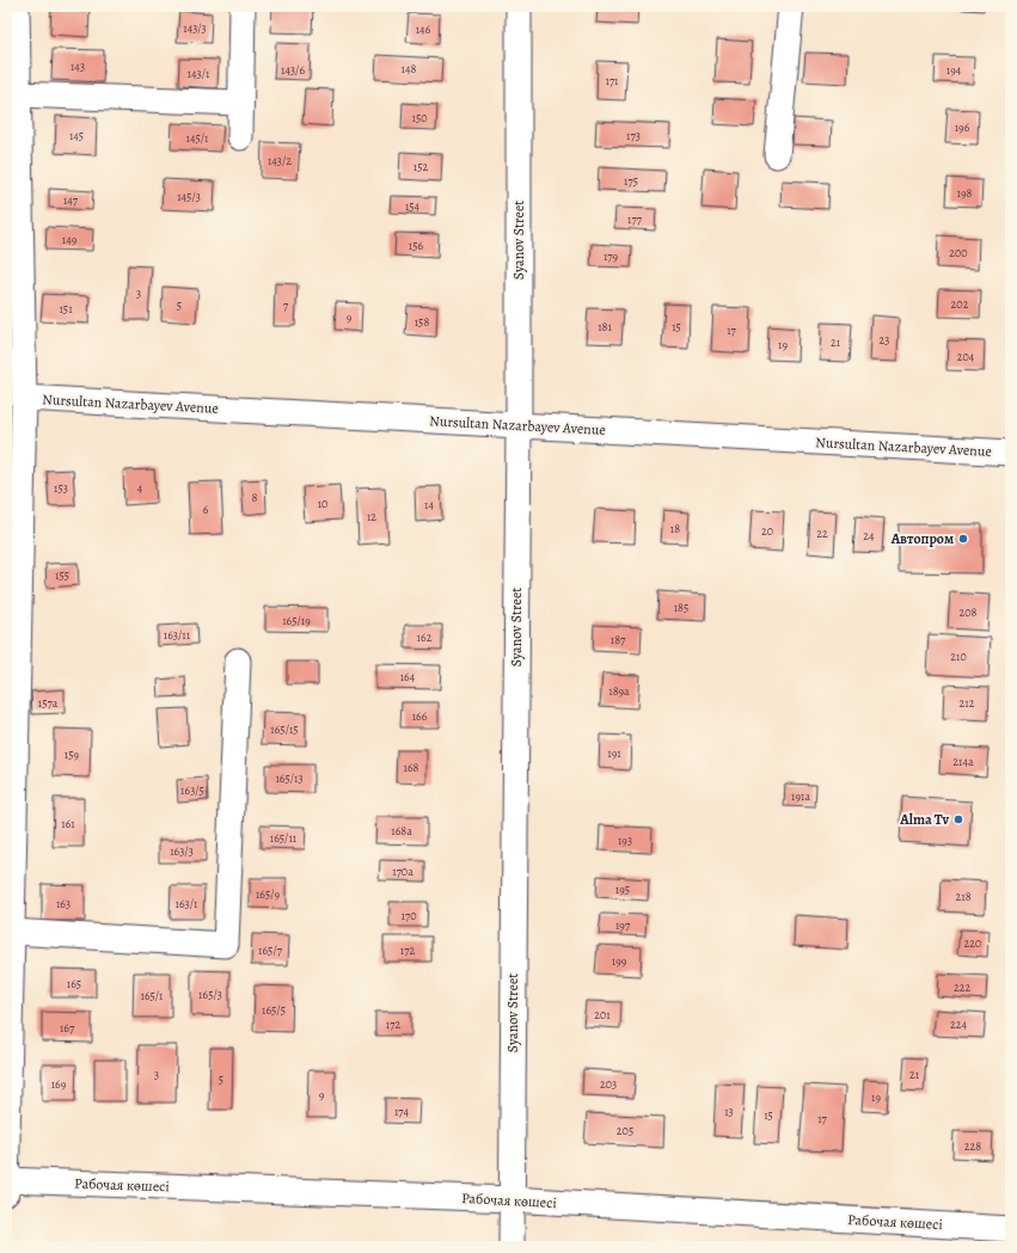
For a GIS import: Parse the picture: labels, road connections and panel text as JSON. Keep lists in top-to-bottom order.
{
  "streets": {
    "street": ["Syanov Street", "Nursultan Nazarbayev Avenue", "Рабочая көшесі"]
  },
  "crossings": [
    ["Syanov Street", "Nursultan Nazarbayev Avenue"],
    ["Syanov Street", "Рабочая көшесі"]
  ],
  "places": ["Автопром", "Alma Tv"],
  "house_numbers": [
    "143/3",
    "146",
    "143",
    "148",
    "143/6",
    "194",
    "143/1",
    "171",
    "150",
    "196",
    "145",
    "173",
    "145/1",
    "143/2",
    "152",
    "175",
    "198",
    "145/3",
    "147",
    "154",
    "177",
    "149",
    "156",
    "200",
    "179",
    "3",
    "202",
    "5",
    "7",
    "151",
    "9",
    "158",
    "181",
    "15",
    "17",
    "23",
    "21",
    "19",
    "204",
    "153",
    "4",
    "8",
    "10",
    "14",
    "6",
    "12",
    "18",
    "20",
    "22",
    "24",
    "155",
    "185",
    "208",
    "165/19",
    "163/11",
    "162",
    "187",
    "210",
    "164",
    "189а",
    "157а",
    "212",
    "166",
    "165/15",
    "191",
    "159",
    "214а",
    "168",
    "165/13",
    "163/5",
    "191а",
    "161",
    "168а",
    "165/11",
    "193",
    "163/3",
    "170а",
    "195",
    "165/9",
    "218",
    "163",
    "163/1",
    "170",
    "197",
    "220",
    "165/7",
    "172",
    "199",
    "165",
    "222",
    "165/3",
    "165/1",
    "165/5",
    "201",
    "172",
    "224",
    "167",
    "3",
    "21",
    "5",
    "169",
    "203",
    "9",
    "19",
    "174",
    "13",
    "15",
    "17",
    "205",
    "228"
  ]
}
